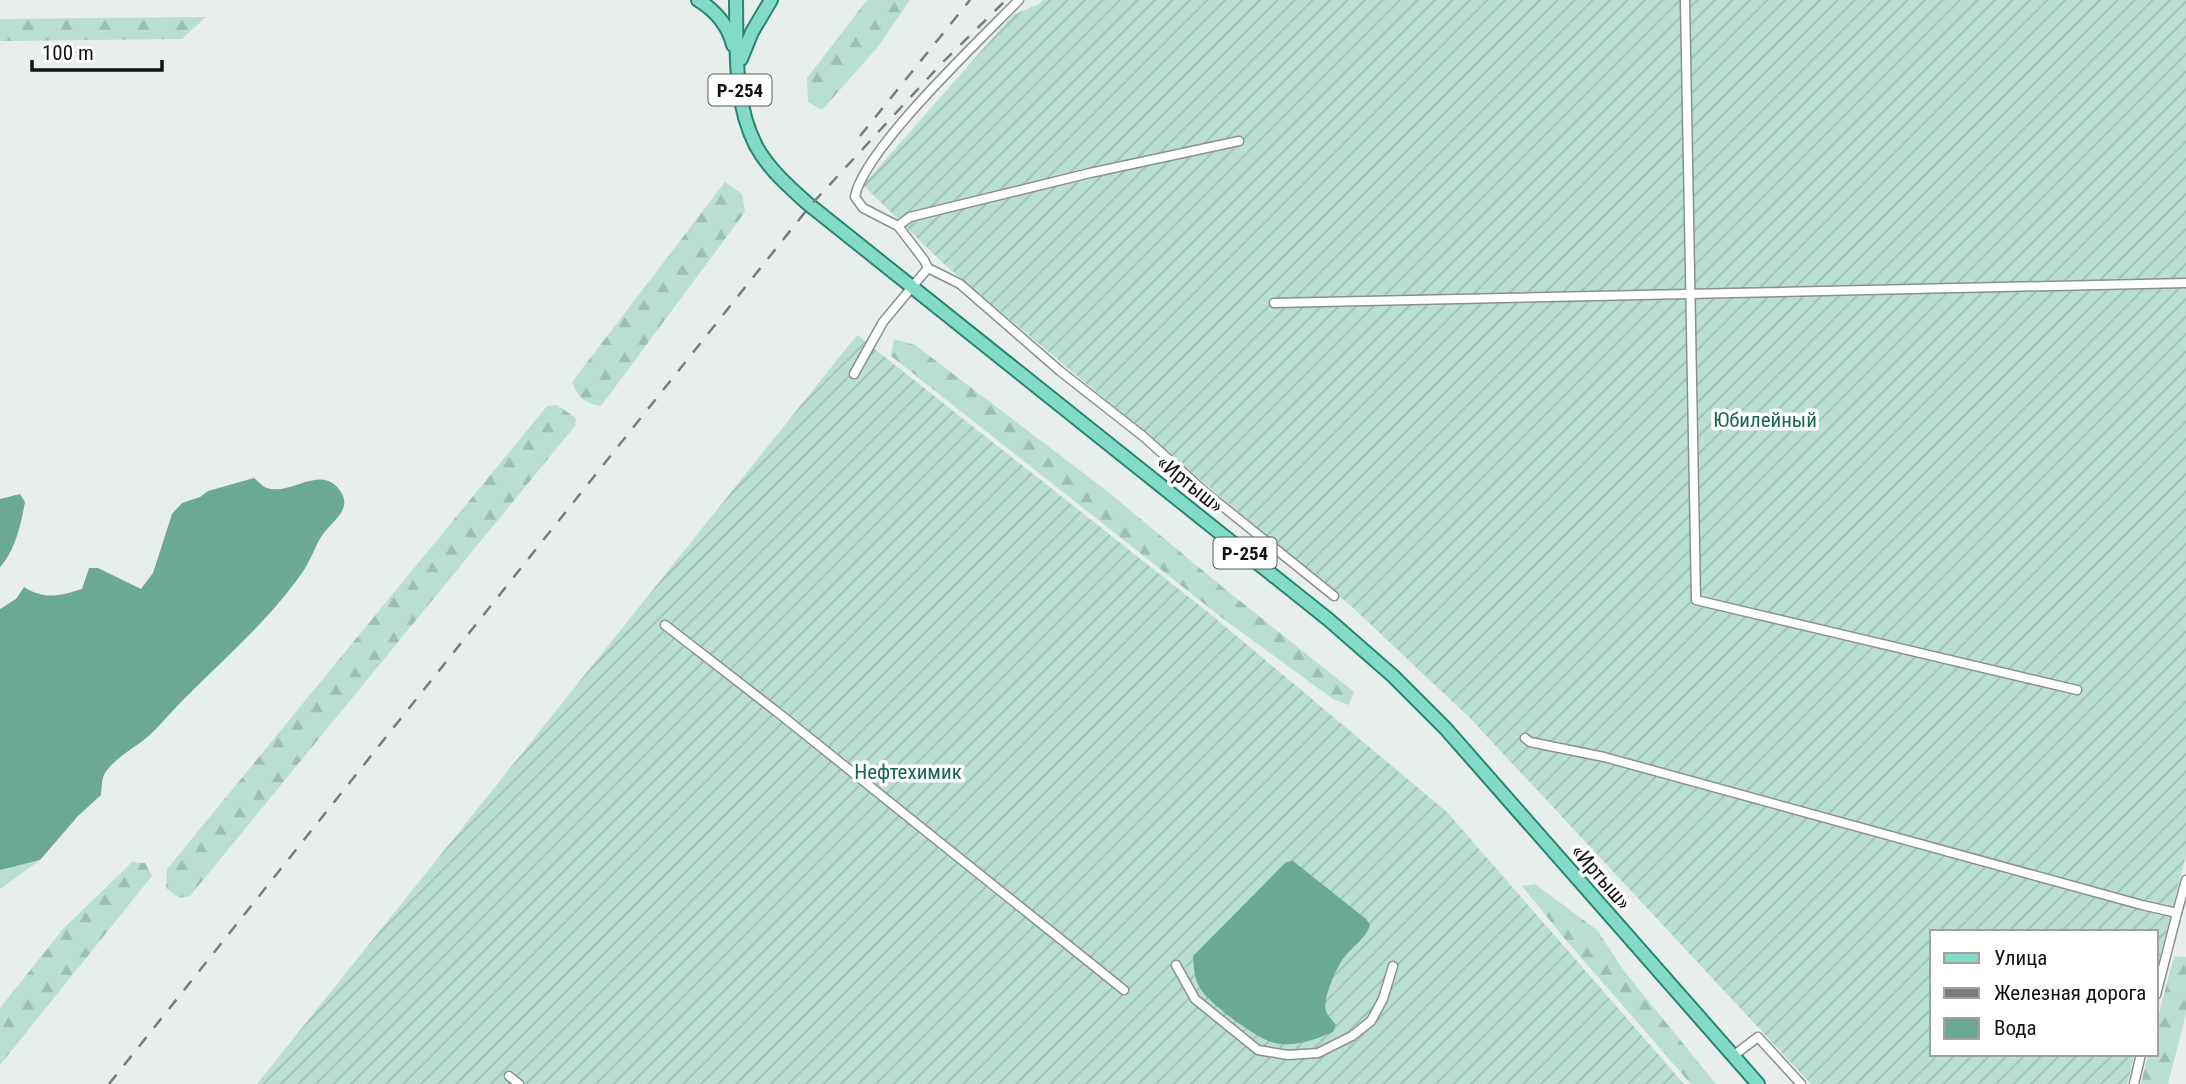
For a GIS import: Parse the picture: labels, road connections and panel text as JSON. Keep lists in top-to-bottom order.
{
  "streets": {
    "main road": ["Р-254", "«Иртыш»"]
  },
  "parks": ["Юбилейный", "Нефтехимик"],
  "legend": ["Улица", "Железная дорога", "Вода"],
  "scale_bar": "100 m"
}
